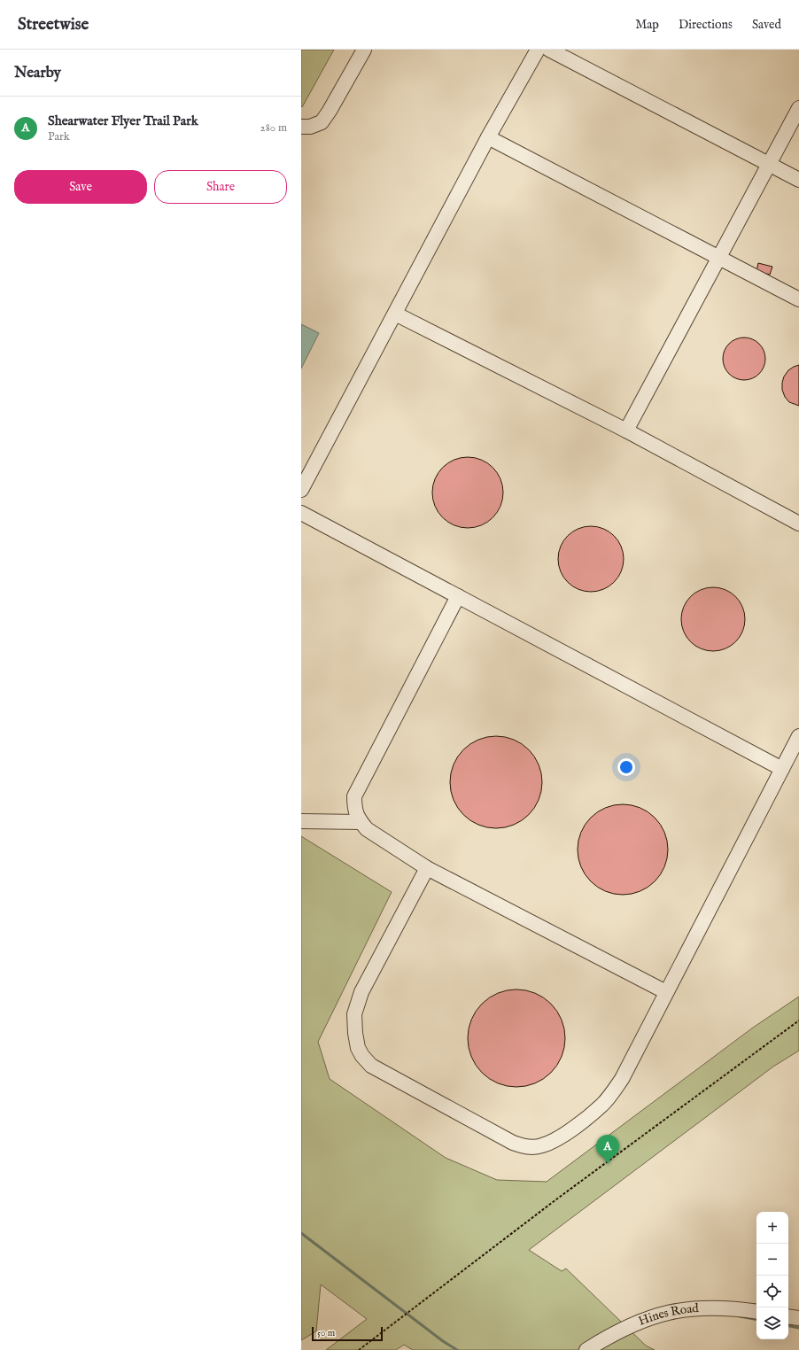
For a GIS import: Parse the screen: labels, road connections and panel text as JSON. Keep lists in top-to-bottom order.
{
  "streets": {
    "street": ["Hines Road"]
  },
  "scale_bar": "50 m",
  "page": {
    "header": "Streetwise",
    "nav": ["Map", "Directions", "Saved"],
    "heading": "Nearby",
    "list": [
      {
        "mark": "A",
        "name": "Shearwater Flyer Trail Park",
        "note": "Park",
        "value": "280 m"
      }
    ],
    "buttons": ["Save", "Share"],
    "pins": "A",
    "map_buttons": ["+", "−"],
    "scale": "50 m"
  }
}
